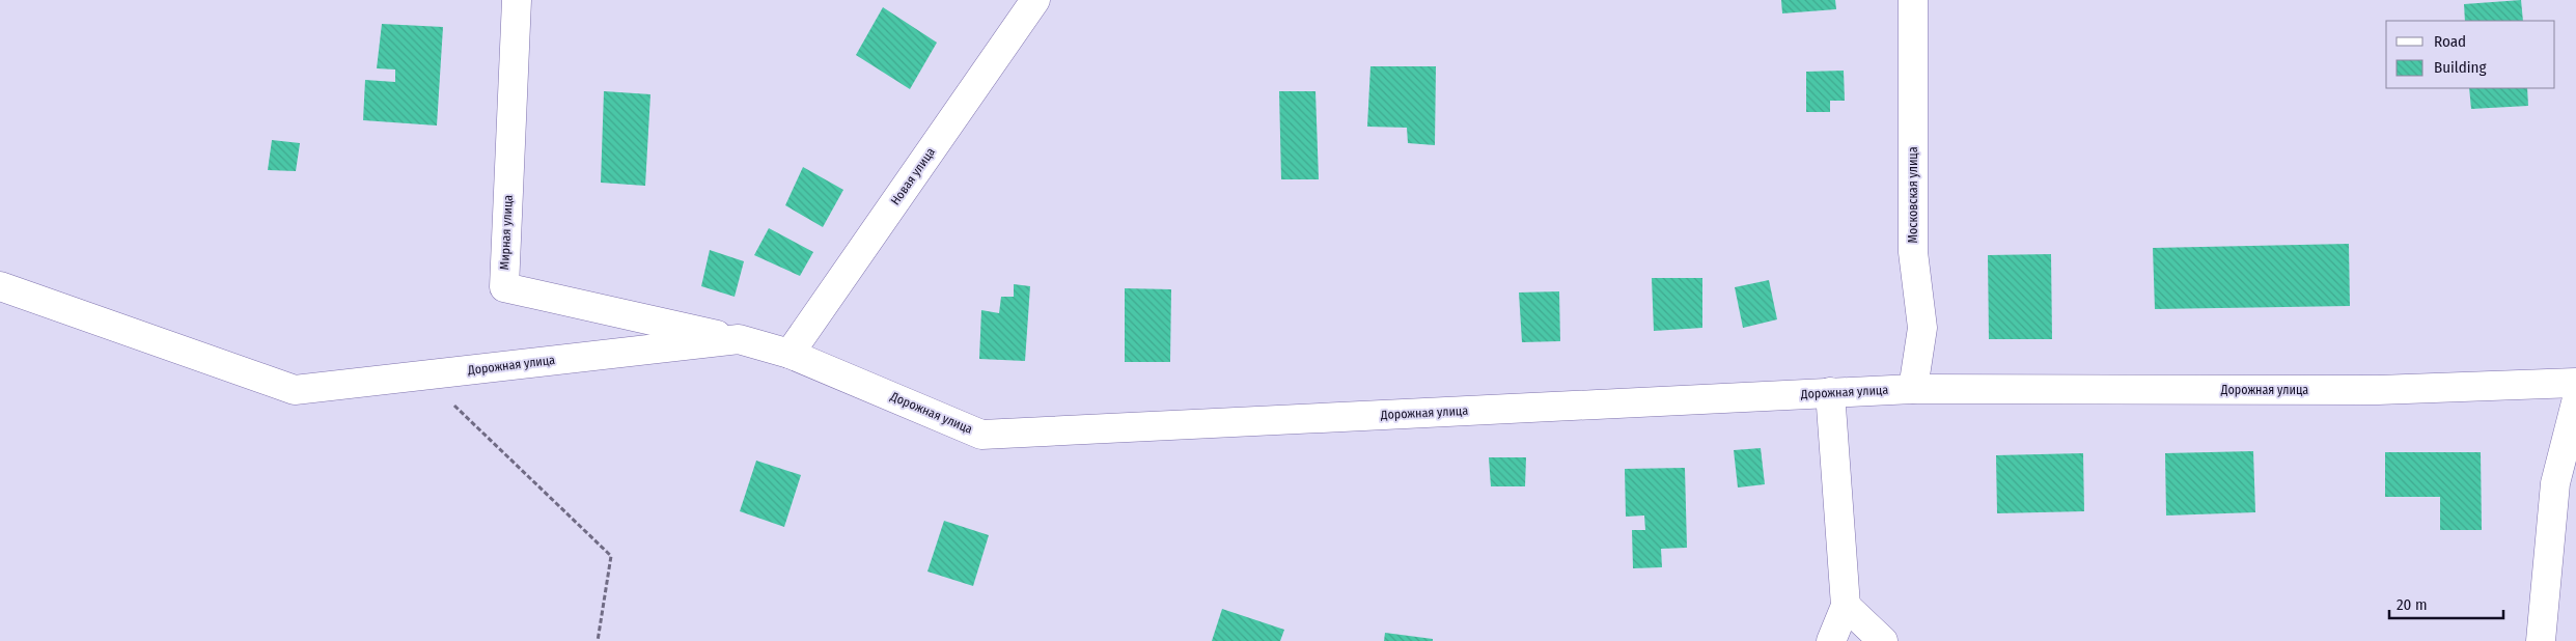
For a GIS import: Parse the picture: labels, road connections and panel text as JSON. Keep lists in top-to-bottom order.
{
  "streets": {
    "street": [
      "Новая улица",
      "Московская улица",
      "Мирная улица",
      "Дорожная улица"
    ]
  },
  "crossings": [
    ["Новая улица", "Дорожная улица"],
    ["Московская улица", "Дорожная улица"],
    ["Мирная улица", "Дорожная улица"]
  ],
  "legend": ["Road", "Building"],
  "scale_bar": "20 m"
}
